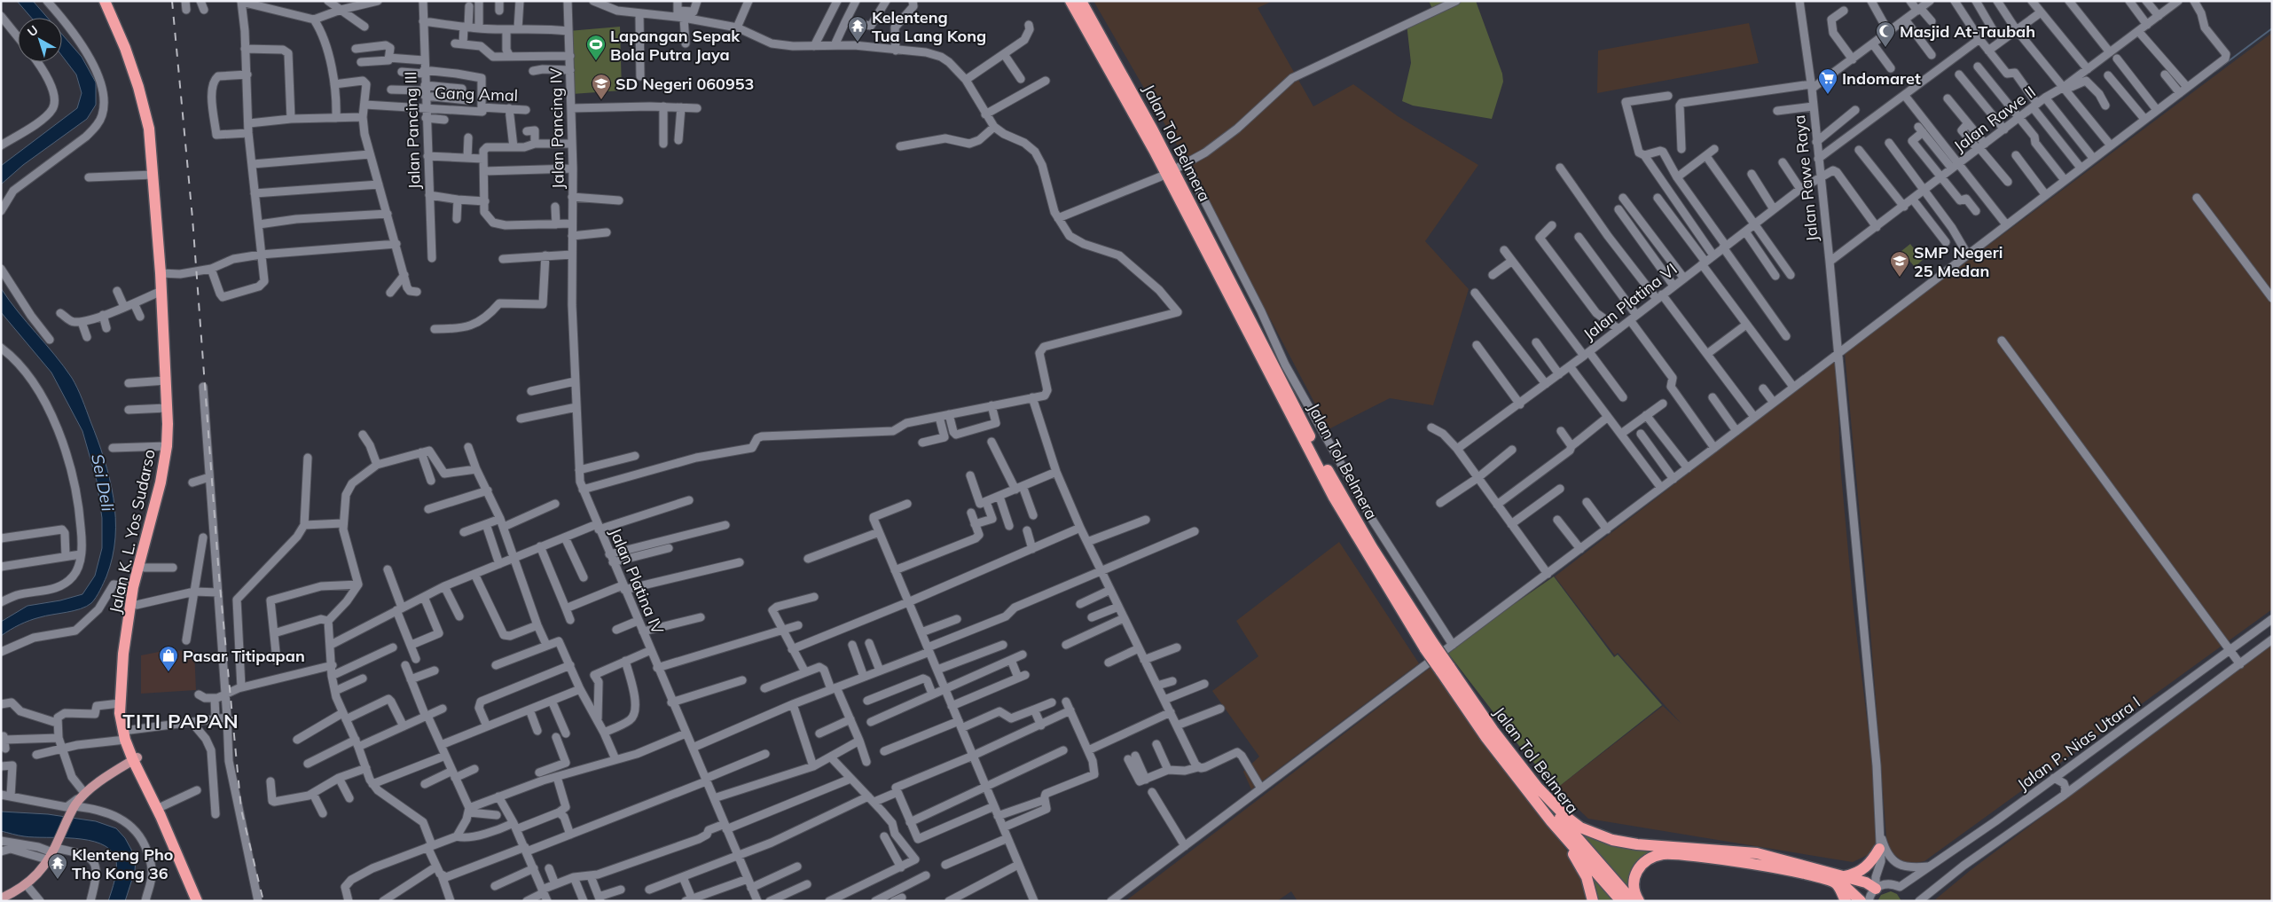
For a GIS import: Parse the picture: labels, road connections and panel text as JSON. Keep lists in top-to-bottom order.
{
  "streets": {
    "highway": ["Jalan Tol Belmera", "Jalan K. L. Yos Sudarso"],
    "street": [
      "Gang Amal",
      "Jalan Rawe II",
      "Jalan Pancing IV",
      "Jalan Pancing III",
      "Jalan Rawe Raya",
      "Jalan Platina VI",
      "Jalan Platina IV",
      "Jalan P. Nias Utara I"
    ]
  },
  "crossings": [
    ["Gang Amal", "Jalan Pancing III"],
    ["Jalan Rawe II", "Jalan Rawe Raya"],
    ["Jalan Pancing IV", "Jalan Platina IV"],
    ["Jalan Rawe Raya", "Jalan Platina VI"]
  ],
  "districts": ["TITI PAPAN"],
  "water": ["Sei Deli"],
  "places": {
    "temple": ["Kelenteng Tua Lang Kong", "Klenteng Pho Tho Kong 36"],
    "mosque": ["Masjid At-Taubah"],
    "sports": ["Lapangan Sepak Bola Putra Jaya"],
    "supermarket": ["Indomaret"],
    "school or university": ["SD Negeri 060953", "SMP Negeri 25 Medan"],
    "shop": ["Pasar Titipapan"]
  },
  "north": "top left"
}
